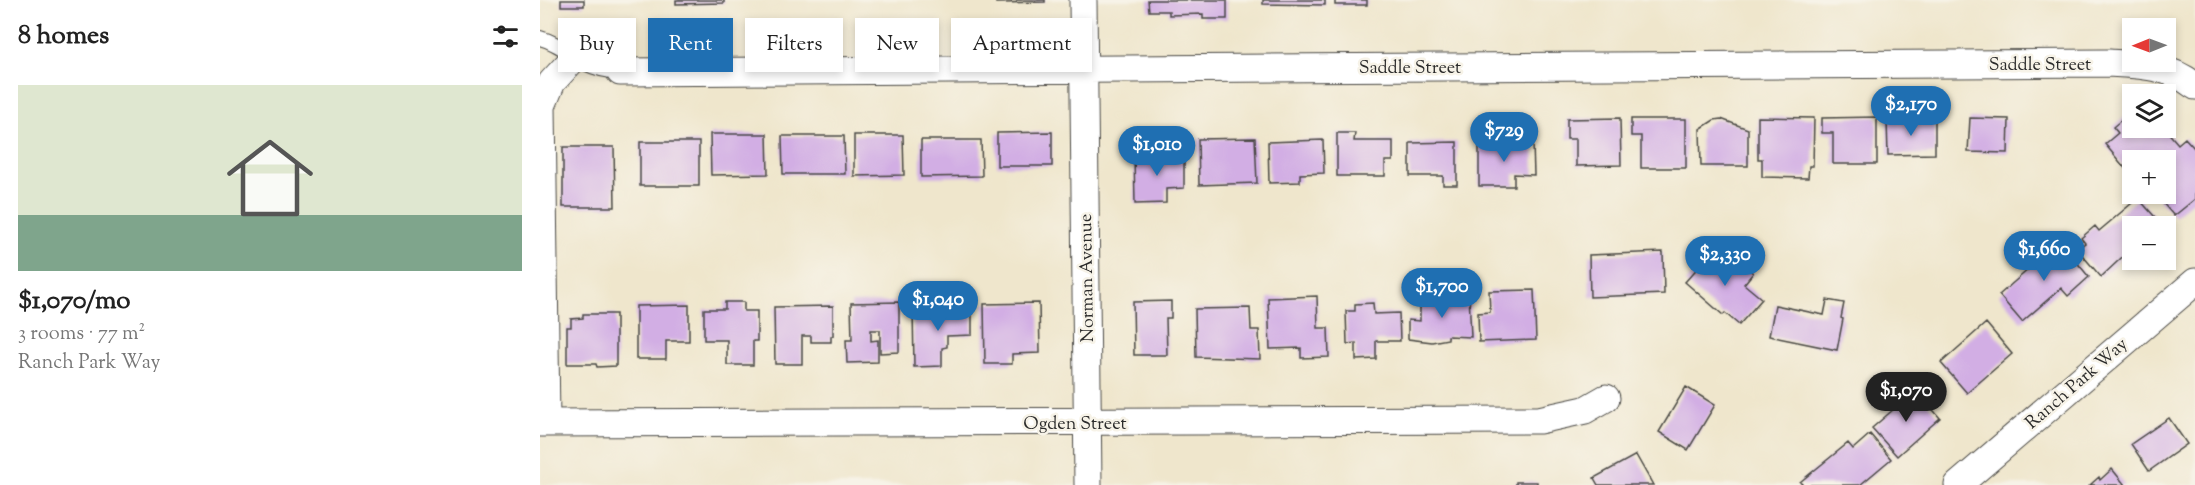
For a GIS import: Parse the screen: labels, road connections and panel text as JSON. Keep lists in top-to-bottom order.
{
  "streets": {
    "street": [
      "Saddle Street",
      "Norman Avenue",
      "Ranch Park Way",
      "Ogden Street"
    ]
  },
  "crossings": [
    ["Norman Avenue", "Ogden Street"]
  ],
  "north": "left",
  "page": {
    "heading": "8 homes",
    "map_buttons": ["+", "−"],
    "chip": [
      "Buy",
      "Rent",
      "Filters",
      "New",
      "Apartment"
    ],
    "list": [
      {
        "name": "$1,070/mo",
        "note": "3 rooms · 77 m² · Ranch Park Way"
      }
    ],
    "price": [
      "$2,170",
      "$729",
      "$1,010",
      "$1,660",
      "$2,330",
      "$1,700",
      "$1,040",
      "$1,070"
    ]
  }
}
